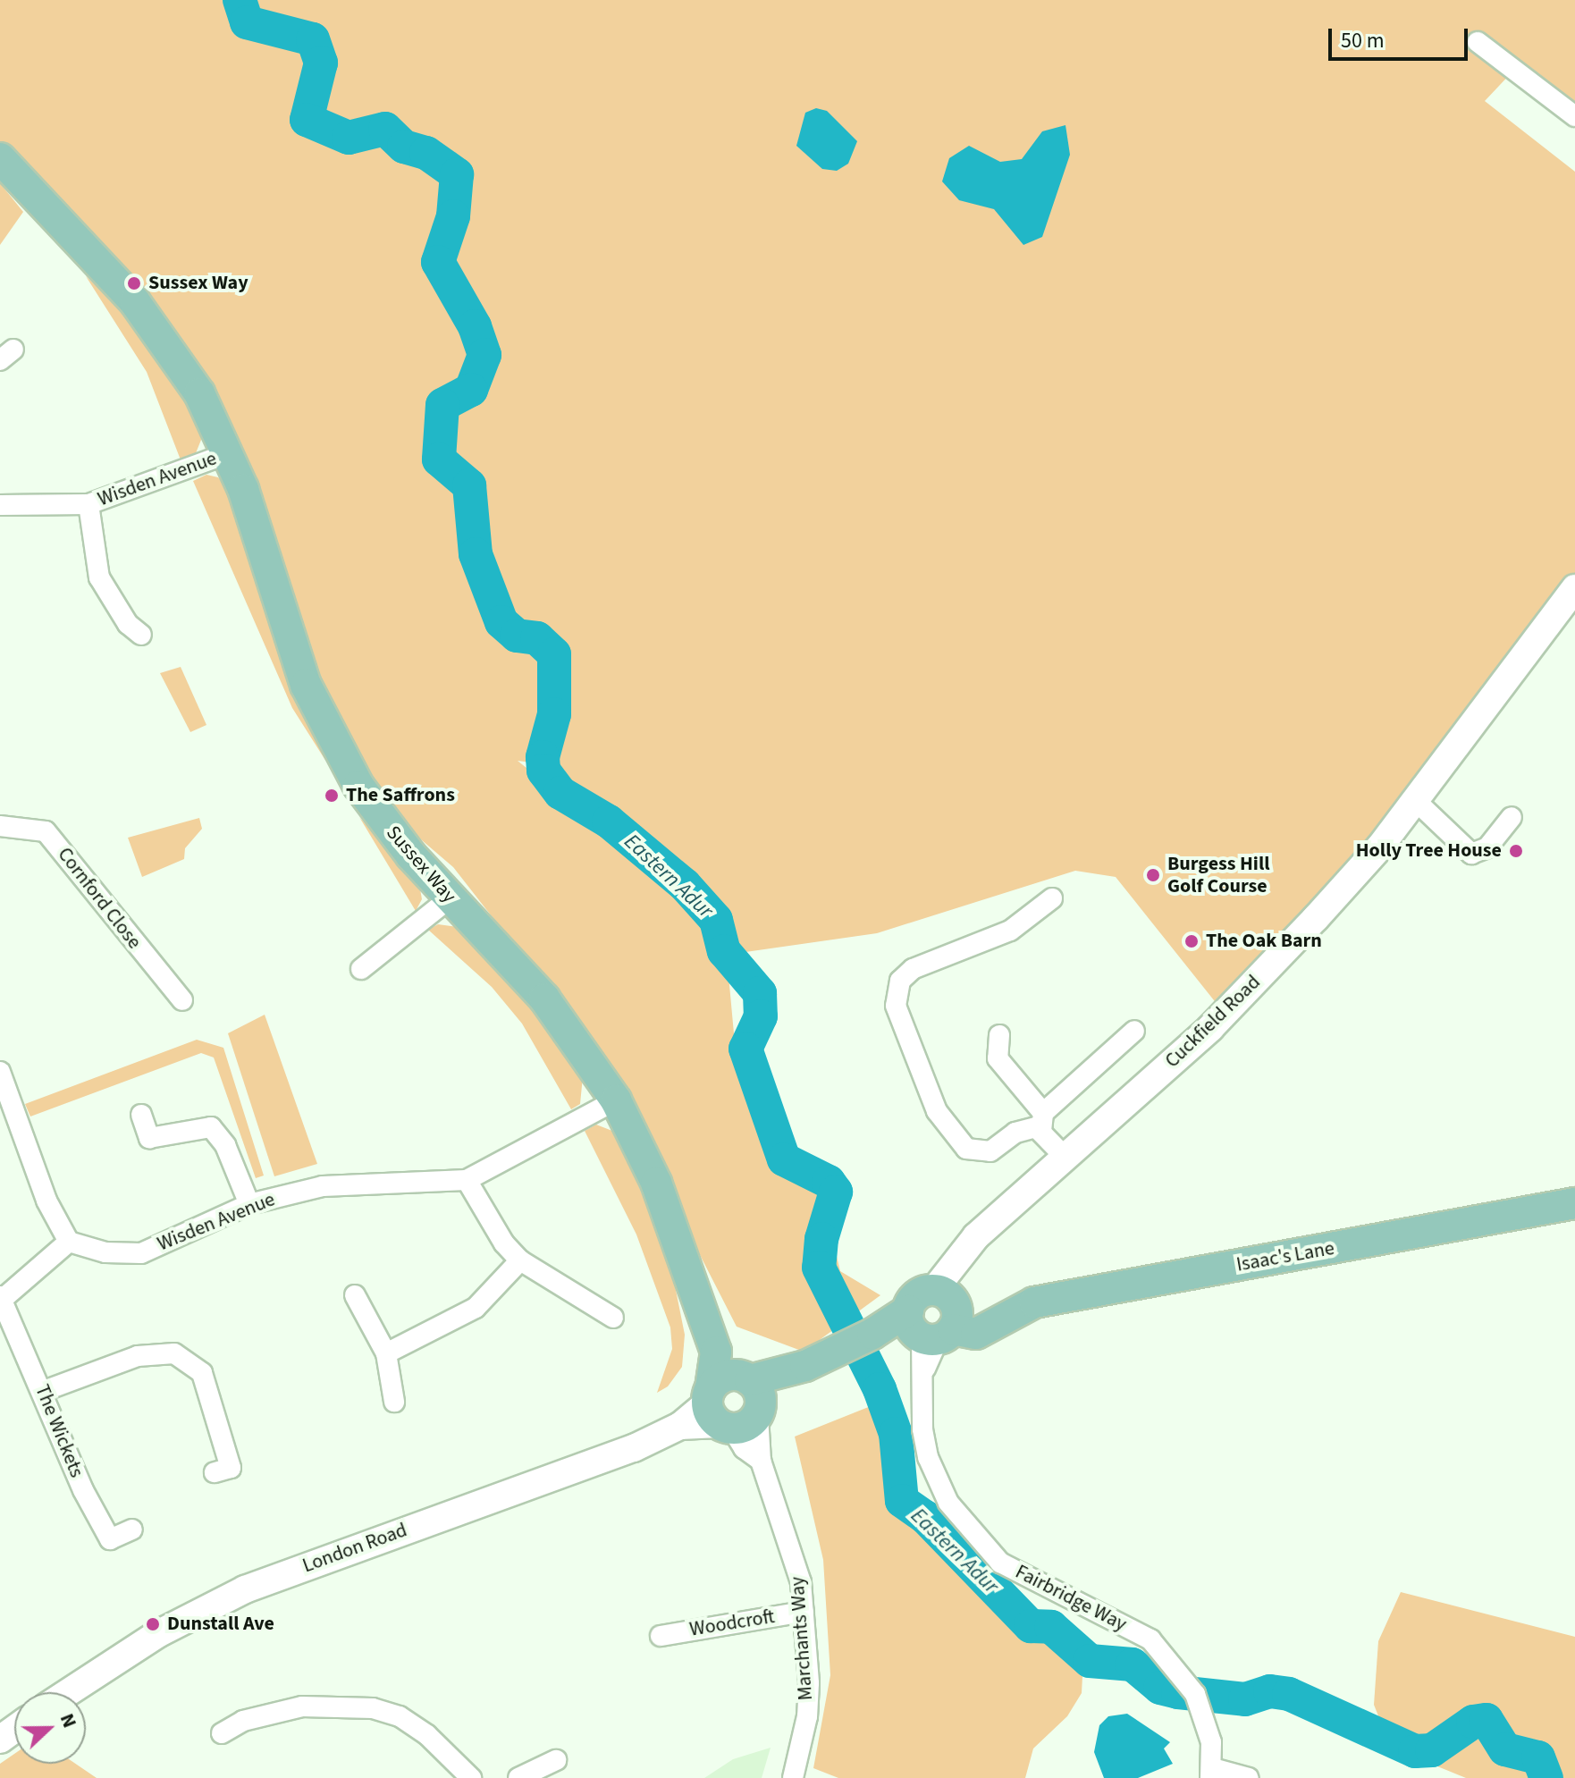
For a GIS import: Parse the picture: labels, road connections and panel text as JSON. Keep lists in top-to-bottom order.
{
  "streets": {
    "main road": [
      "Sussex Way",
      "Cuckfield Road",
      "Isaac's Lane",
      "London Road"
    ],
    "street": [
      "Wisden Avenue",
      "Cornford Close",
      "The Wickets",
      "Fairbridge Way",
      "Woodcroft",
      "Marchants Way"
    ]
  },
  "crossings": [
    ["Wisden Avenue", "Sussex Way"],
    ["Wisden Avenue", "The Wickets"],
    ["Sussex Way", "London Road"],
    ["Sussex Way", "Marchants Way"],
    ["Cuckfield Road", "Isaac's Lane"],
    ["Cuckfield Road", "London Road"],
    ["Cuckfield Road", "Fairbridge Way"],
    ["Isaac's Lane", "London Road"],
    ["Isaac's Lane", "Fairbridge Way"],
    ["London Road", "Fairbridge Way"],
    ["London Road", "Marchants Way"],
    ["Woodcroft", "Marchants Way"]
  ],
  "water": ["Eastern Adur"],
  "places": [
    "Sussex Way",
    "The Saffrons",
    "Holly Tree House",
    "Burgess Hill Golf Course",
    "The Oak Barn",
    "Dunstall Ave"
  ],
  "scale_bar": "50 m",
  "north": "right"
}
